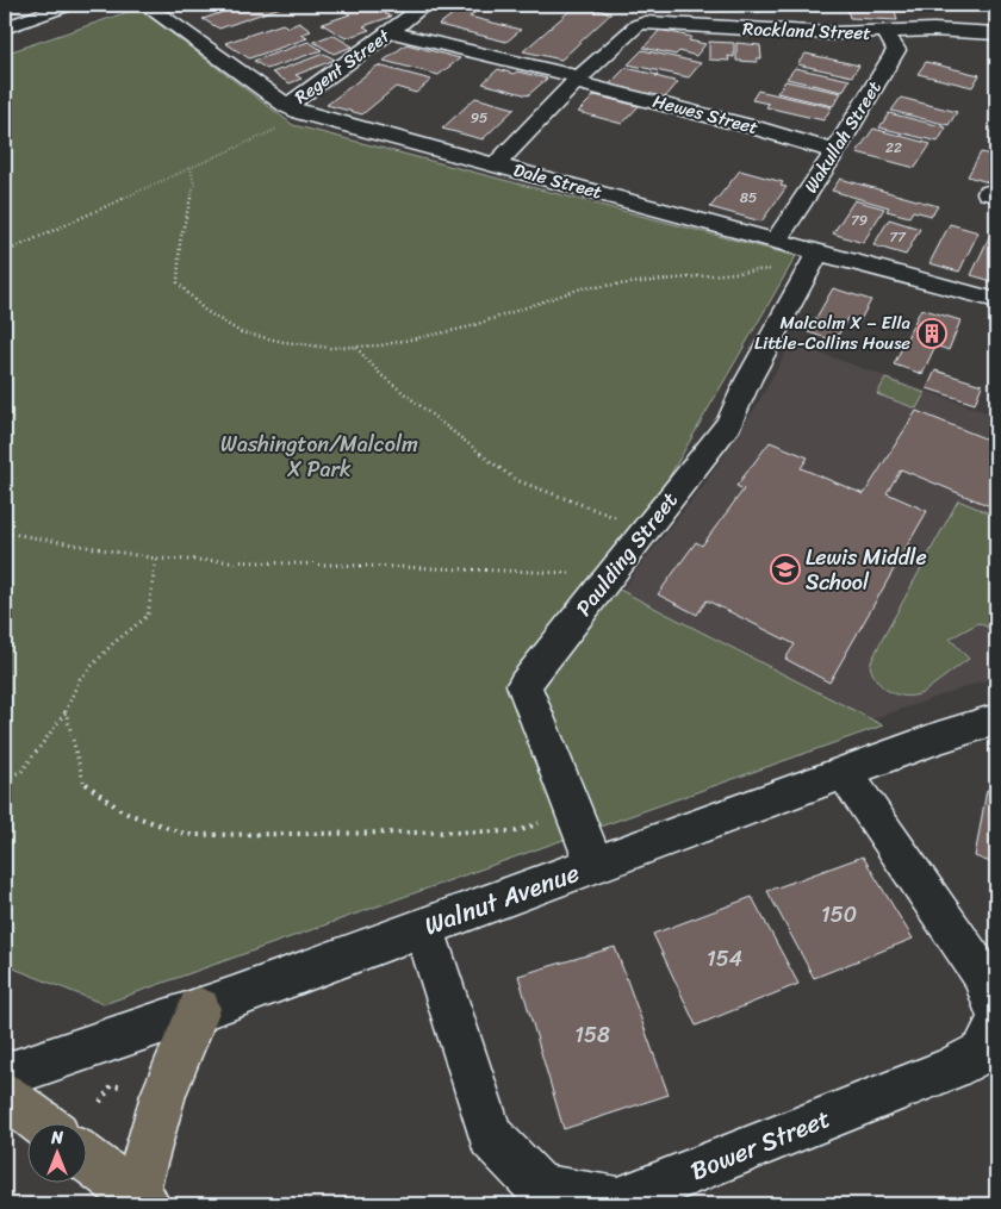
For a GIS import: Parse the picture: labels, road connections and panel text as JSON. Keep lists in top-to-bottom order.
{
  "streets": {
    "street": [
      "Rockland Street",
      "Regent Street",
      "Hewes Street",
      "Wakullah Street",
      "Dale Street",
      "Paulding Street",
      "Walnut Avenue",
      "Bower Street"
    ]
  },
  "crossings": [
    ["Rockland Street", "Hewes Street"],
    ["Rockland Street", "Wakullah Street"],
    ["Rockland Street", "Dale Street"],
    ["Regent Street", "Hewes Street"],
    ["Regent Street", "Dale Street"],
    ["Hewes Street", "Wakullah Street"],
    ["Wakullah Street", "Dale Street"],
    ["Dale Street", "Paulding Street"],
    ["Paulding Street", "Walnut Avenue"],
    ["Walnut Avenue", "Bower Street"]
  ],
  "parks": ["Washington/Malcolm X Park"],
  "places": {
    "building": ["Malcolm X – Ella Little-Collins House"],
    "school or university": ["Lewis Middle School"]
  },
  "house_numbers": [
    "95",
    "22",
    "85",
    "79",
    "77",
    "150",
    "154",
    "158"
  ],
  "north": "top"
}
